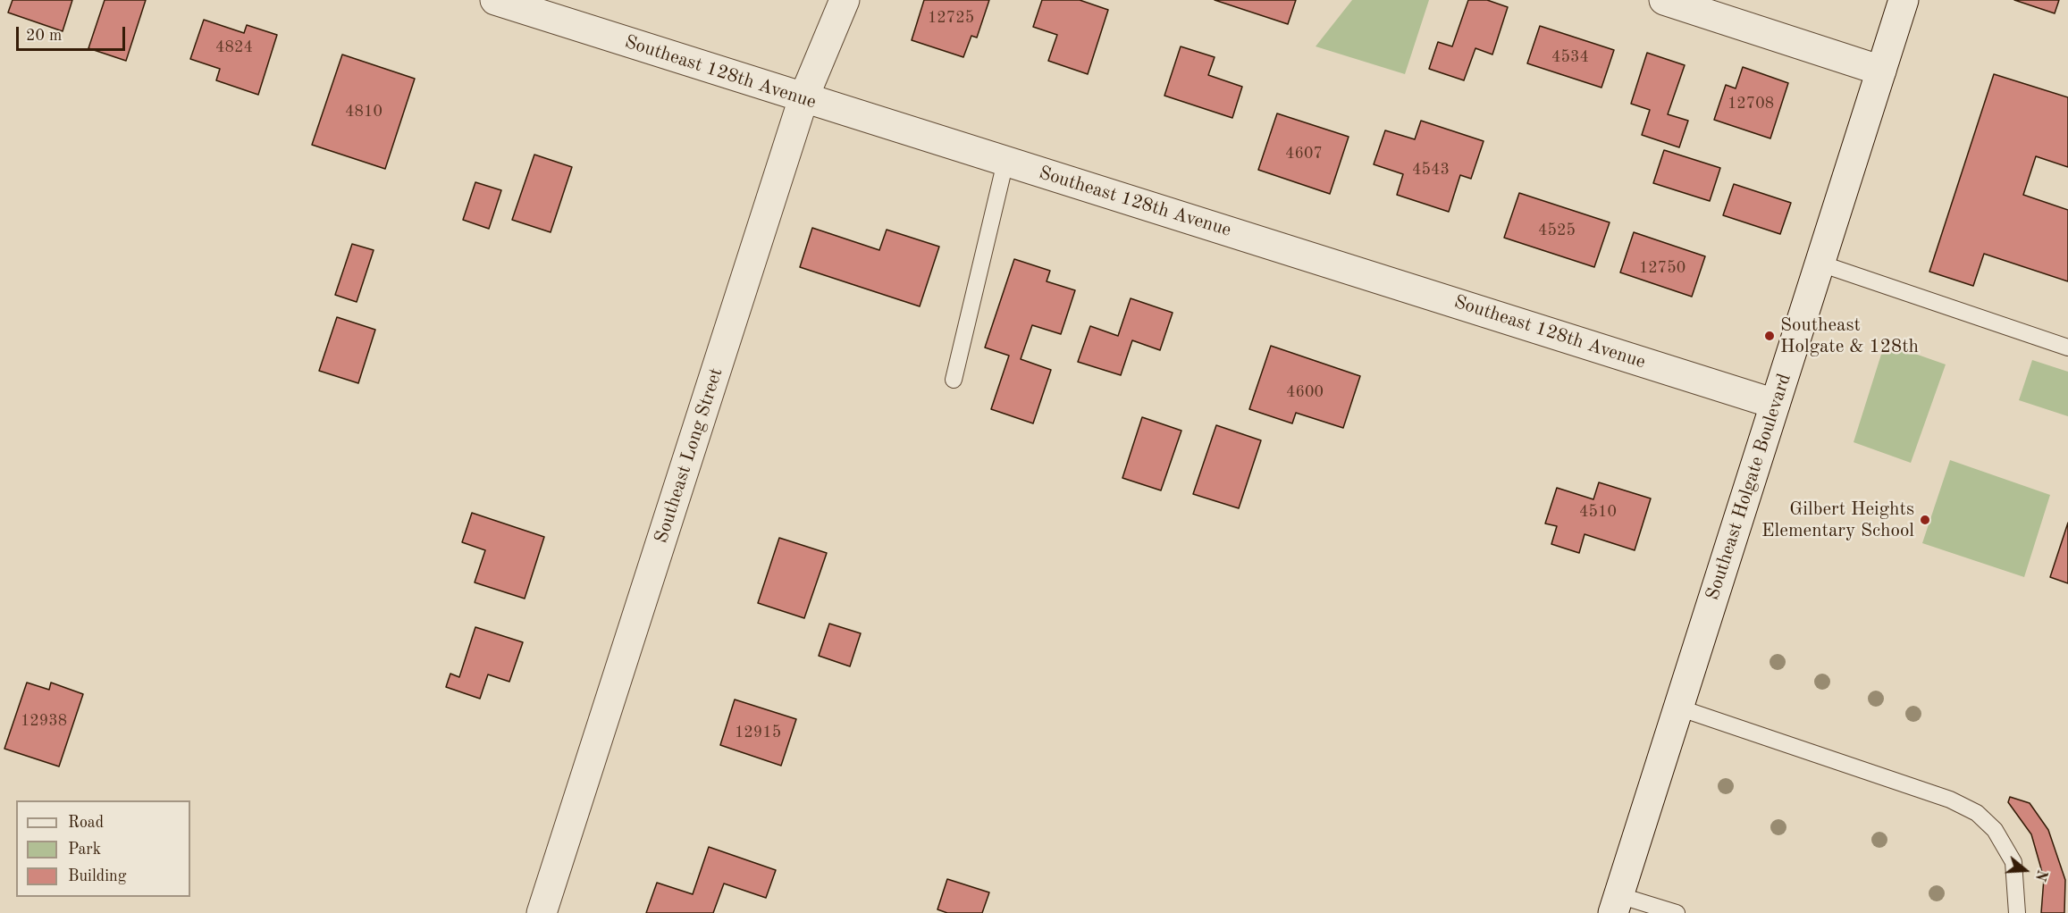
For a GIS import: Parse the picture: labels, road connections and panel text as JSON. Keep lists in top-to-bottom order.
{
  "streets": {
    "street": ["Southeast 128th Avenue", "Southeast Long Street", "Southeast Holgate Boulevard"]
  },
  "crossings": [
    ["Southeast 128th Avenue", "Southeast Long Street"],
    ["Southeast 128th Avenue", "Southeast Holgate Boulevard"]
  ],
  "places": ["Southeast Holgate & 128th", "Gilbert Heights Elementary School"],
  "house_numbers": [
    "12725",
    "4824",
    "4534",
    "12708",
    "4810",
    "4607",
    "4543",
    "4525",
    "12750",
    "4600",
    "4510",
    "12938",
    "12915"
  ],
  "legend": ["Road", "Park", "Building"],
  "scale_bar": "20 m",
  "north": "right"
}
